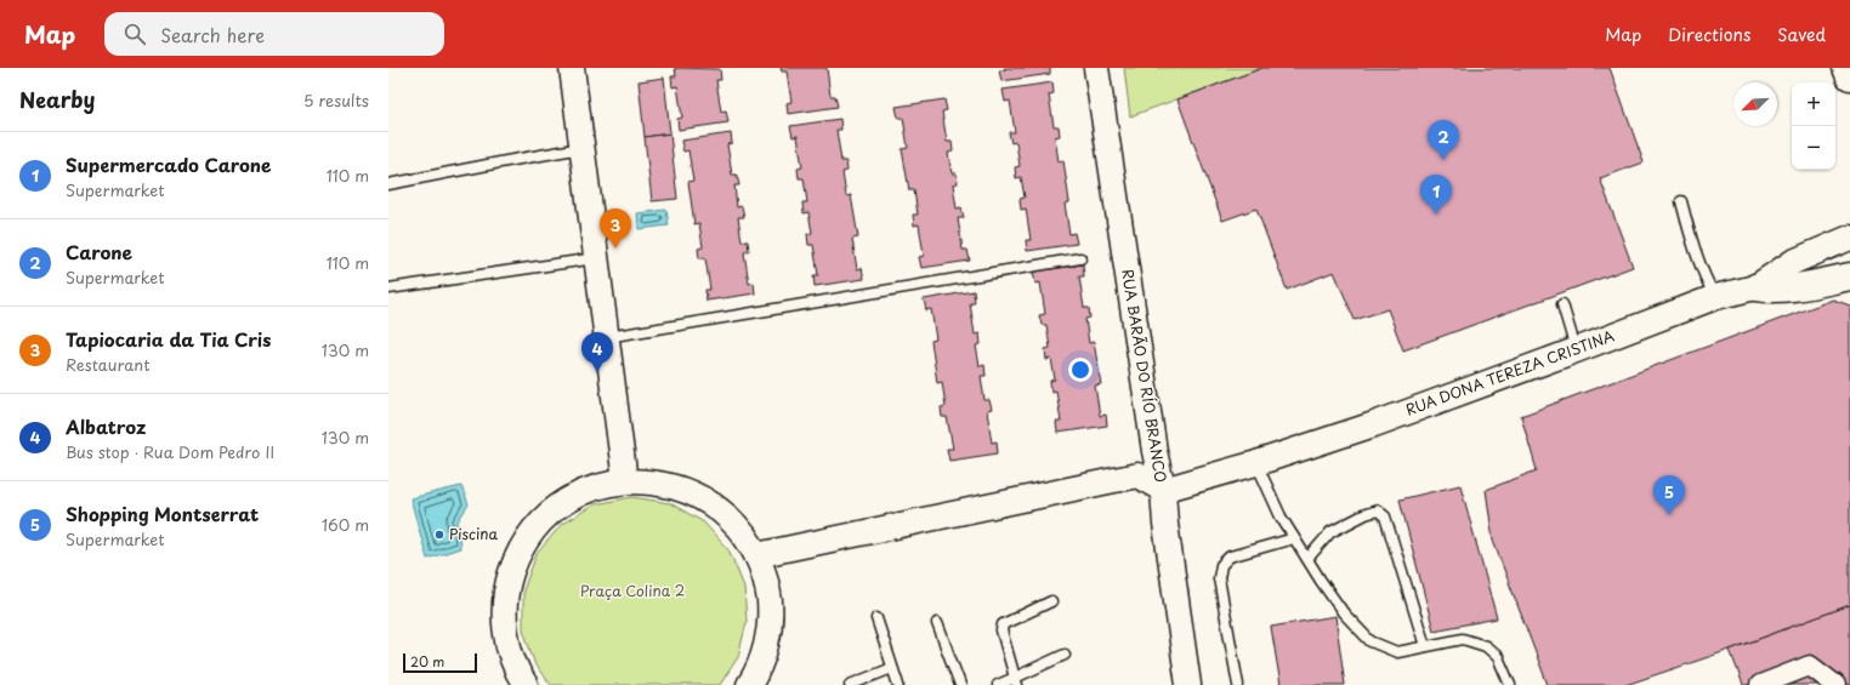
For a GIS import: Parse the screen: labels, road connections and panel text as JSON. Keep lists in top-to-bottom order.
{
  "streets": {
    "street": ["RUA DONA TEREZA CRISTINA", "RUA BARÃO DO RÍO BRANCO"]
  },
  "crossings": [
    ["RUA DONA TEREZA CRISTINA", "RUA BARÃO DO RÍO BRANCO"]
  ],
  "parks": ["Praça Colina 2"],
  "places": ["Piscina"],
  "scale_bar": "20 m",
  "north": "bottom left",
  "page": {
    "header": "Map",
    "search": "Search here",
    "nav": ["Map", "Directions", "Saved"],
    "heading": ["Nearby", "5 results"],
    "map_buttons": ["+", "−"],
    "pins": [
      "2",
      "1",
      "3",
      "4",
      "5"
    ],
    "list": [
      {
        "mark": "1",
        "name": "Supermercado Carone",
        "note": "Supermarket",
        "value": "110 m"
      },
      {
        "mark": "2",
        "name": "Carone",
        "note": "Supermarket",
        "value": "110 m"
      },
      {
        "mark": "3",
        "name": "Tapiocaria da Tia Cris",
        "note": "Restaurant",
        "value": "130 m"
      },
      {
        "mark": "4",
        "name": "Albatroz",
        "note": "Bus stop · Rua Dom Pedro II",
        "value": "130 m"
      },
      {
        "mark": "5",
        "name": "Shopping Montserrat",
        "note": "Supermarket",
        "value": "160 m"
      }
    ],
    "scale": "20 m"
  }
}
